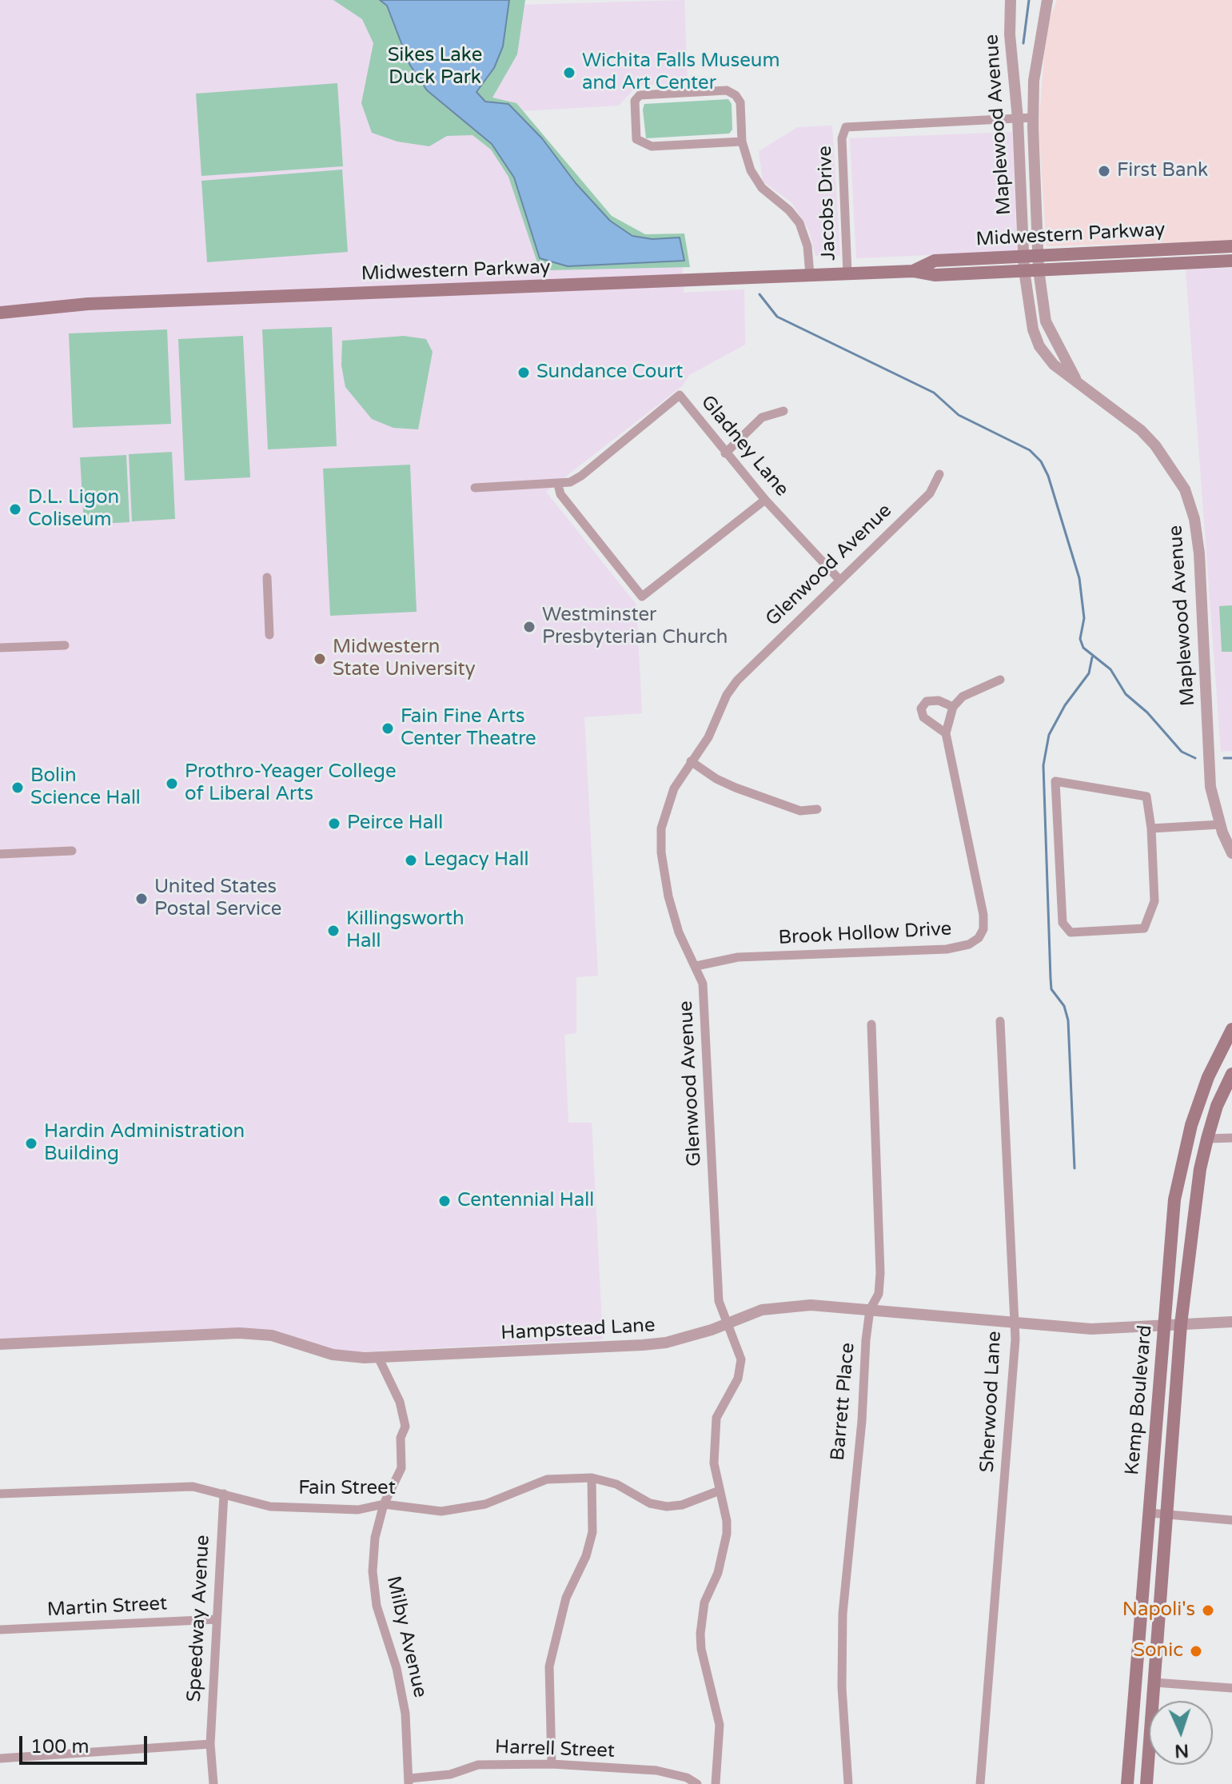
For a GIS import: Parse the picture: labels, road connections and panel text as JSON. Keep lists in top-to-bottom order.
{
  "streets": {
    "main road": ["Midwestern Parkway", "Kemp Boulevard"],
    "street": [
      "Maplewood Avenue",
      "Jacobs Drive",
      "Gladney Lane",
      "Glenwood Avenue",
      "Brook Hollow Drive",
      "Hampstead Lane",
      "Barrett Place",
      "Sherwood Lane",
      "Fain Street",
      "Martin Street",
      "Speedway Avenue",
      "Milby Avenue",
      "Harrell Street"
    ]
  },
  "crossings": [
    ["Maplewood Avenue", "Jacobs Drive"],
    ["Maplewood Avenue", "Midwestern Parkway"],
    ["Jacobs Drive", "Midwestern Parkway"],
    ["Gladney Lane", "Glenwood Avenue"],
    ["Glenwood Avenue", "Brook Hollow Drive"],
    ["Glenwood Avenue", "Hampstead Lane"],
    ["Glenwood Avenue", "Fain Street"],
    ["Hampstead Lane", "Kemp Boulevard"],
    ["Hampstead Lane", "Barrett Place"],
    ["Hampstead Lane", "Sherwood Lane"],
    ["Hampstead Lane", "Milby Avenue"],
    ["Fain Street", "Speedway Avenue"],
    ["Fain Street", "Milby Avenue"],
    ["Martin Street", "Speedway Avenue"],
    ["Milby Avenue", "Harrell Street"]
  ],
  "parks": ["Sikes Lake Duck Park"],
  "places": [
    "Wichita Falls Museum and Art Center",
    "First Bank",
    "Sundance Court",
    "D.L. Ligon Coliseum",
    "Westminster Presbyterian Church",
    "Midwestern State University",
    "Fain Fine Arts Center Theatre",
    "Prothro-Yeager College of Liberal Arts",
    "Bolin Science Hall",
    "Peirce Hall",
    "Legacy Hall",
    "United States Postal Service",
    "Killingsworth Hall",
    "Hardin Administration Building",
    "Centennial Hall",
    "Napoli's",
    "Sonic"
  ],
  "scale_bar": "100 m",
  "north": "bottom"
}
